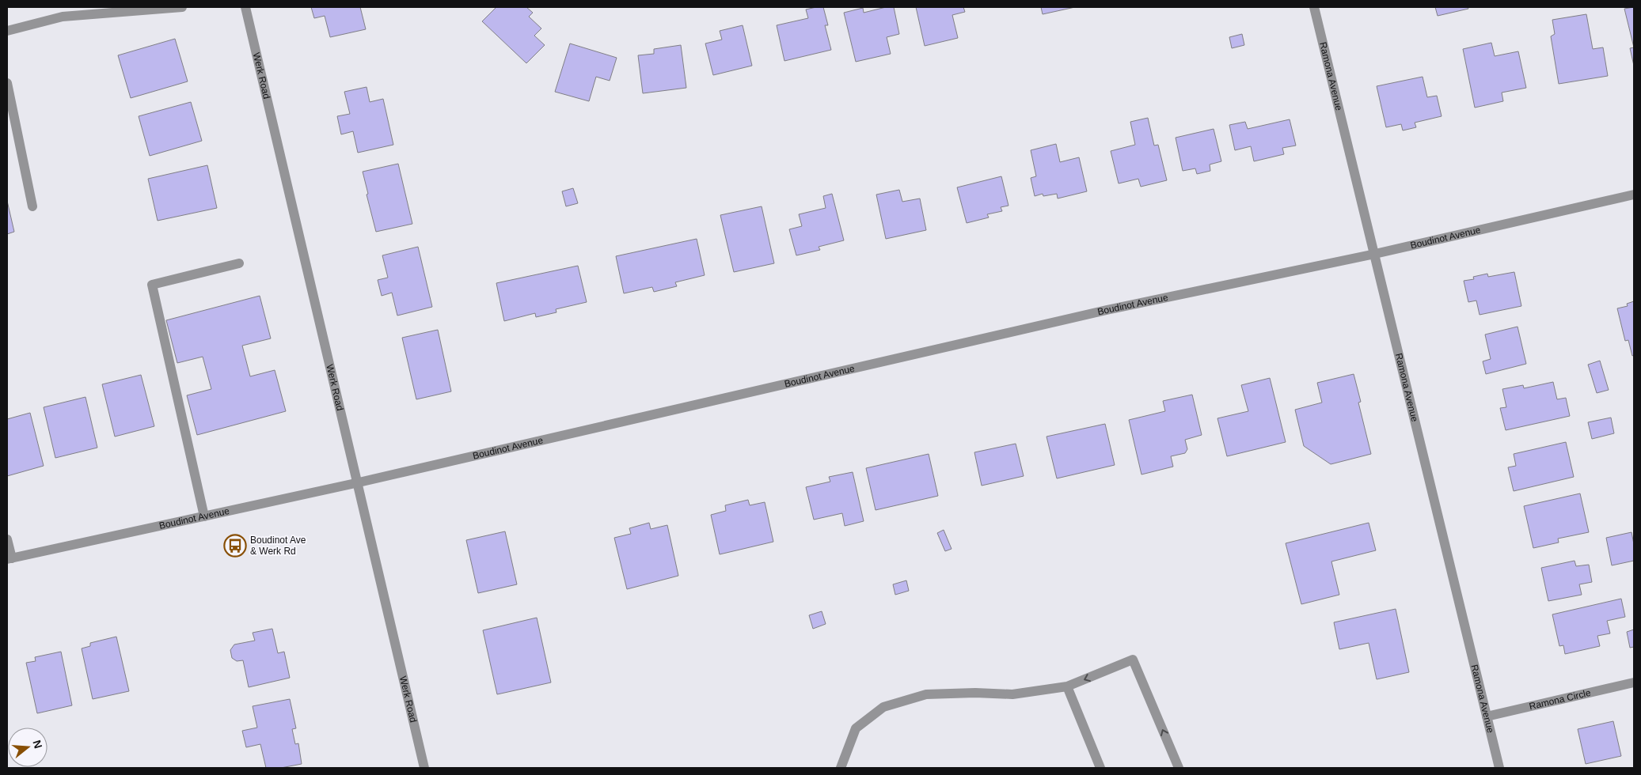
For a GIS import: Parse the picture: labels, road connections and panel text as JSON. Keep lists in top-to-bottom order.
{
  "streets": {
    "street": [
      "Werk Road",
      "Ramona Avenue",
      "Boudinot Avenue",
      "Ramona Circle"
    ]
  },
  "crossings": [
    ["Werk Road", "Boudinot Avenue"],
    ["Ramona Avenue", "Boudinot Avenue"],
    ["Ramona Avenue", "Ramona Circle"]
  ],
  "places": {
    "bus stop": ["Boudinot Ave & Werk Rd"]
  },
  "north": "right"
}
